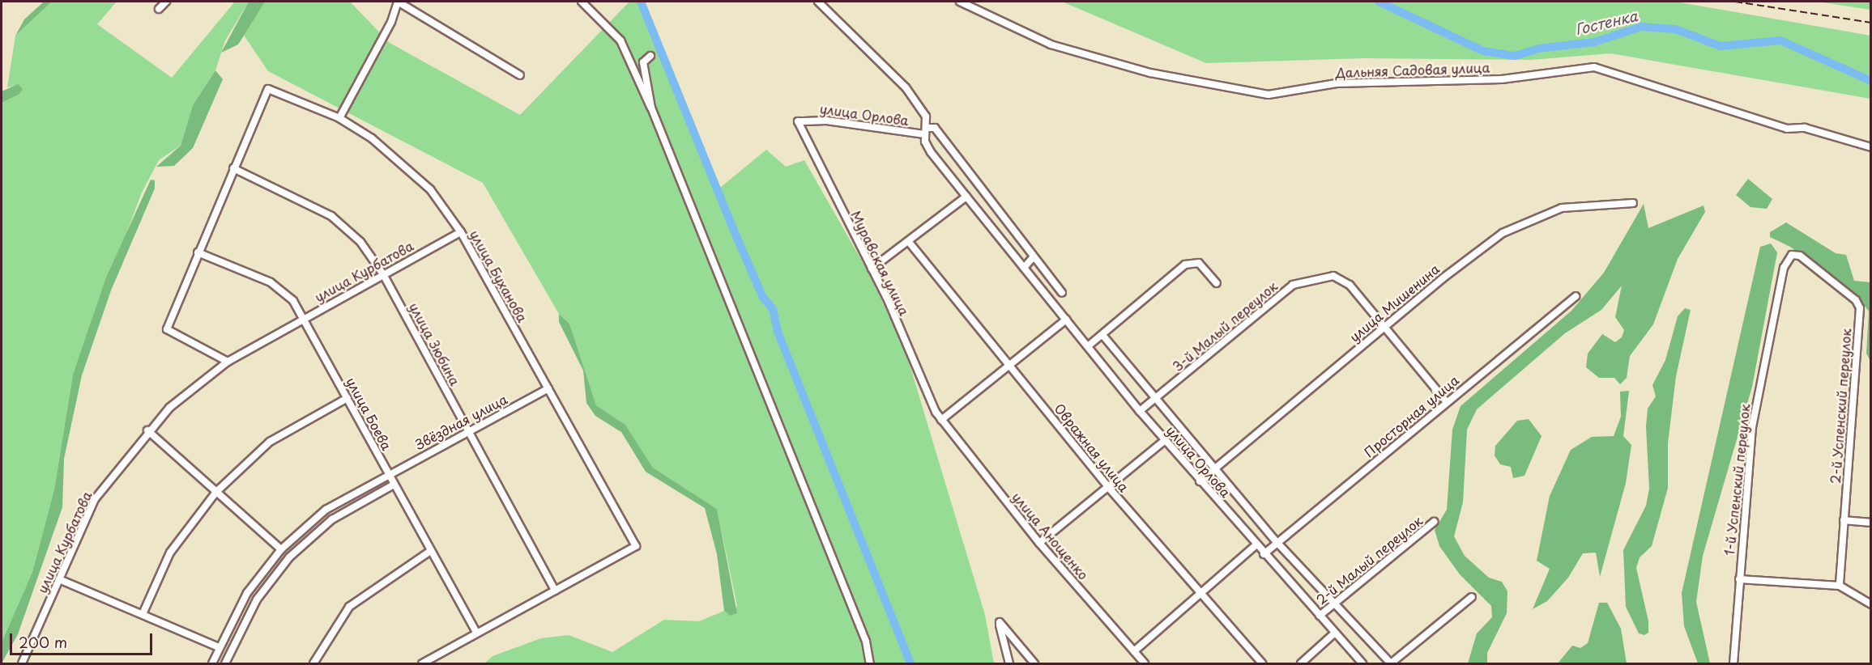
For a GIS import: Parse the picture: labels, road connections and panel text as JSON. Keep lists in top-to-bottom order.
{
  "streets": {
    "street": [
      "Дальняя Садовая улица",
      "улица Орлова",
      "Муравская улица",
      "улица Курбатова",
      "улица Буханова",
      "улица Мишенина",
      "3-й Малый переулок",
      "улица Зюбина",
      "2-й Успенский переулок",
      "улица Боева",
      "Просторная улица",
      "Звёздная улица",
      "Овражная улица",
      "1-й Успенский переулок",
      "улица Анощенко",
      "2-й Малый переулок"
    ]
  },
  "crossings": [
    ["улица Орлова", "Муравская улица"],
    ["улица Орлова", "улица Мишенина"],
    ["улица Орлова", "3-й Малый переулок"],
    ["улица Орлова", "Просторная улица"],
    ["улица Орлова", "2-й Малый переулок"],
    ["Муравская улица", "улица Анощенко"],
    ["улица Курбатова", "улица Буханова"],
    ["улица Курбатова", "улица Зюбина"],
    ["улица Курбатова", "улица Боева"],
    ["улица Буханова", "улица Зюбина"],
    ["улица Буханова", "Звёздная улица"],
    ["улица Мишенина", "3-й Малый переулок"],
    ["улица Зюбина", "Звёздная улица"],
    ["2-й Успенский переулок", "1-й Успенский переулок"],
    ["улица Боева", "Звёздная улица"]
  ],
  "water": ["Гостенка"],
  "scale_bar": "200 m"
}
